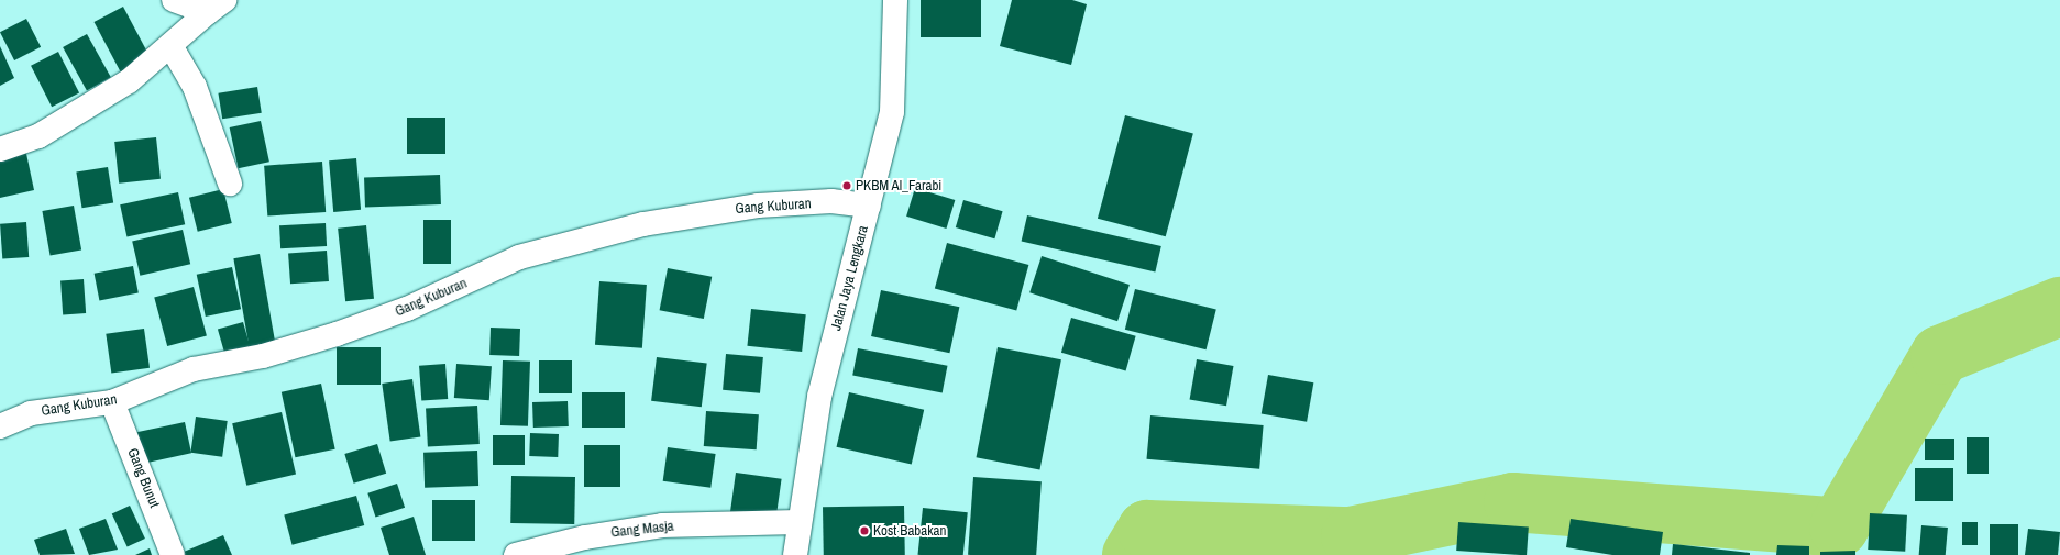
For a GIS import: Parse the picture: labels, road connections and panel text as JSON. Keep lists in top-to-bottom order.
{
  "streets": {
    "street": [
      "Gang Kuburan",
      "Jalan Jaya Lengkara",
      "Gang Bunut",
      "Gang Masja"
    ]
  },
  "crossings": [
    ["Gang Kuburan", "Jalan Jaya Lengkara"],
    ["Gang Kuburan", "Gang Bunut"],
    ["Jalan Jaya Lengkara", "Gang Masja"]
  ],
  "places": ["PKBM Al_Farabi", "Kost Babakan"]
}
